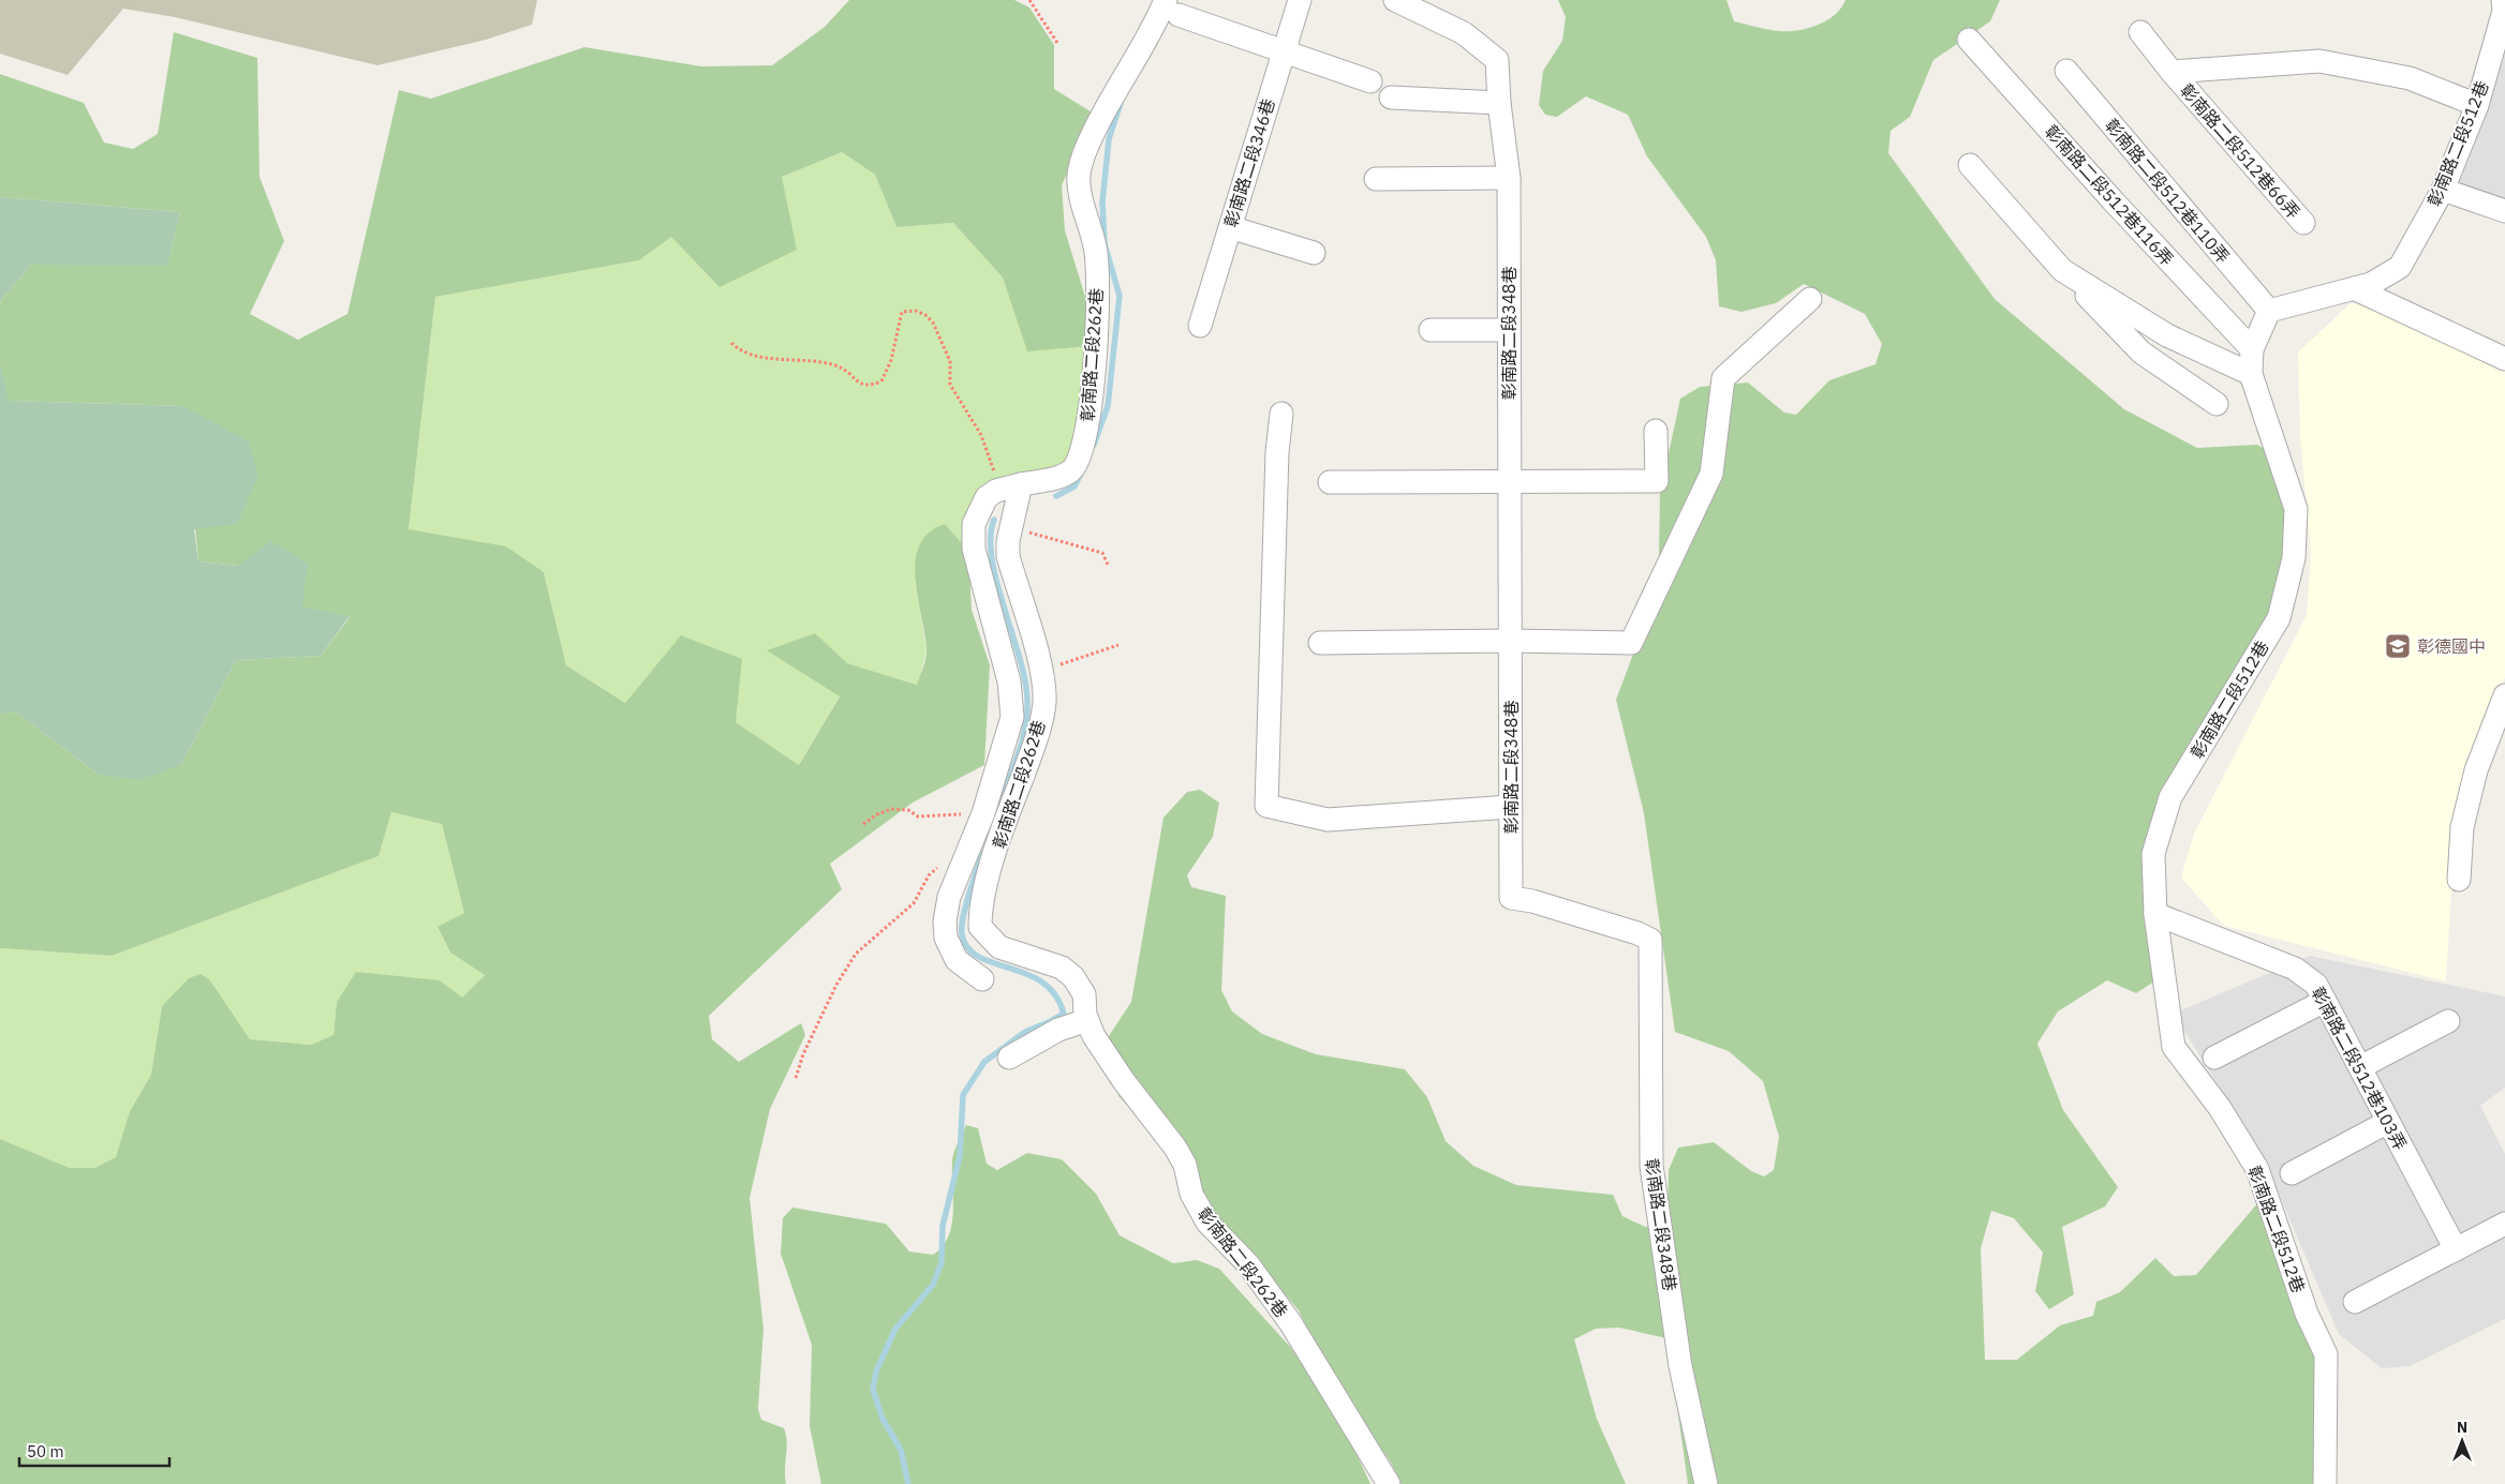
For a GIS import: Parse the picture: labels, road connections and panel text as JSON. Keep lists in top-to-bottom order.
{
  "streets": {
    "street": [
      "彰南路二段512巷",
      "彰南路二段512巷66弄",
      "彰南路二段346巷",
      "彰南路二段512巷110弄",
      "彰南路二段512巷116弄",
      "彰南路二段348巷",
      "彰南路二段262巷",
      "彰南路二段512巷103弄"
    ]
  },
  "crossings": [
    ["彰南路二段512巷", "彰南路二段512巷66弄"],
    ["彰南路二段512巷", "彰南路二段512巷110弄"],
    ["彰南路二段512巷", "彰南路二段512巷116弄"],
    ["彰南路二段512巷", "彰南路二段512巷103弄"]
  ],
  "places": {
    "school or university": ["彰德國中"]
  },
  "scale_bar": "50 m",
  "north": "top"
}
